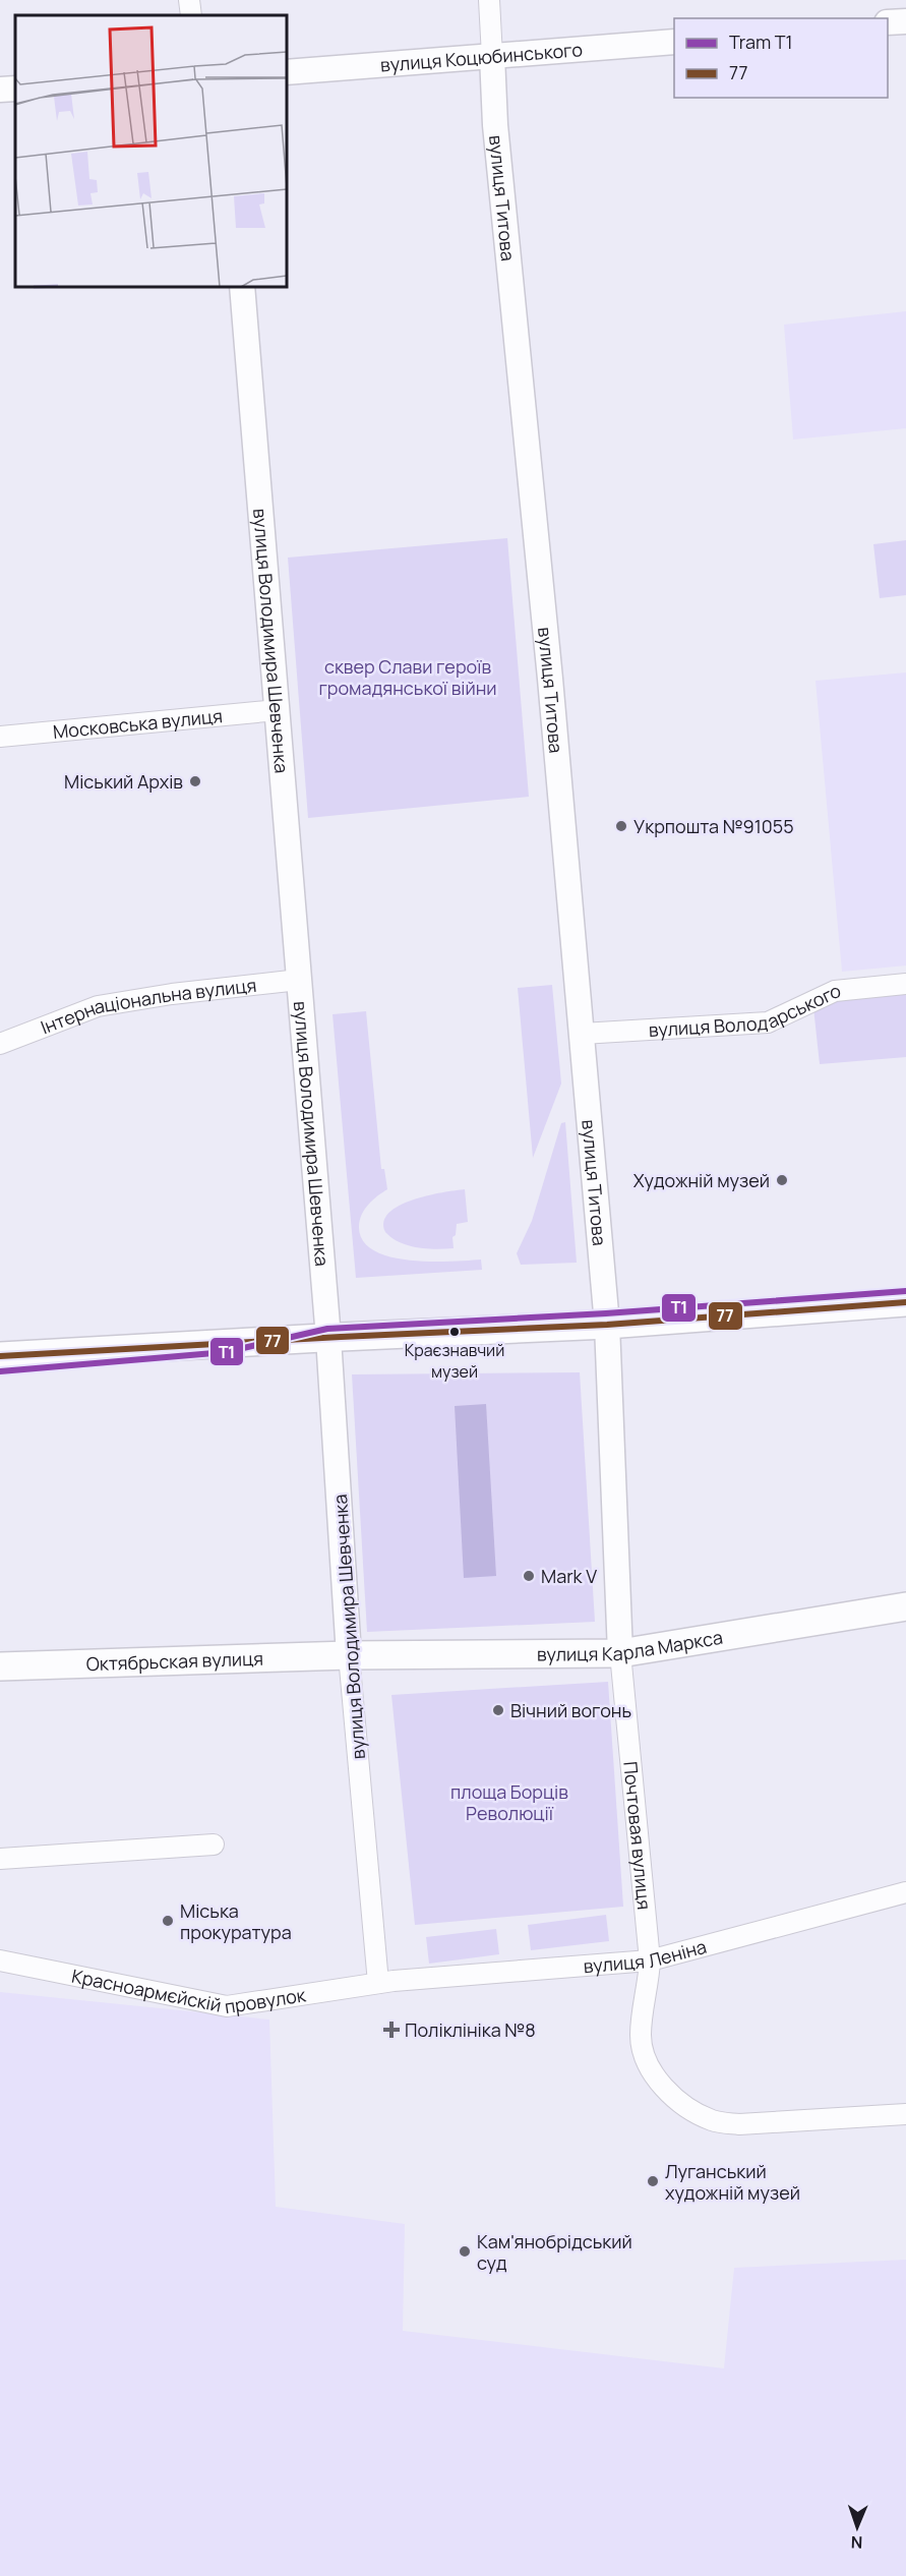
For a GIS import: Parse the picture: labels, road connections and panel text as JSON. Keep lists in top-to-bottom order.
{
  "streets": {
    "main road": ["вулиця Карла Маркса", "Октябрьская вулиця"],
    "street": [
      "вулиця Коцюбинського",
      "вулиця Титова",
      "вулиця Володимира Шевченка",
      "Московська вулиця",
      "Інтернаціональна вулиця",
      "вулиця Володарського",
      "Почтовая вулиця",
      "вулиця Леніна",
      "Красноармєйскій провулок"
    ]
  },
  "crossings": [
    ["вулиця Коцюбинського", "вулиця Титова"],
    ["вулиця Титова", "вулиця Володарського"],
    ["вулиця Титова", "Почтовая вулиця"],
    ["вулиця Володимира Шевченка", "Московська вулиця"],
    ["вулиця Володимира Шевченка", "Інтернаціональна вулиця"],
    ["вулиця Володимира Шевченка", "вулиця Карла Маркса"],
    ["вулиця Володимира Шевченка", "Октябрьская вулиця"],
    ["вулиця Володимира Шевченка", "вулиця Леніна"],
    ["вулиця Володимира Шевченка", "Красноармєйскій провулок"],
    ["вулиця Карла Маркса", "Октябрьская вулиця"],
    ["вулиця Карла Маркса", "Почтовая вулиця"],
    ["Почтовая вулиця", "вулиця Леніна"],
    ["вулиця Леніна", "Красноармєйскій провулок"]
  ],
  "parks": ["сквер Слави героїв громадянської війни", "площа Борців Революції"],
  "places": {
    "other": [
      "Міський Архів",
      "Укрпошта №91055",
      "Художній музей",
      "Краєзнавчий музей",
      "Mark V",
      "Вічний вогонь",
      "Міська прокуратура",
      "Луганський художній музей",
      "Кам'янобрідський суд"
    ],
    "health": ["Поліклініка №8"]
  },
  "lines": ["tram line T1", "transit line 77"],
  "legend": ["Tram T1", "77"],
  "north": "bottom"
}
